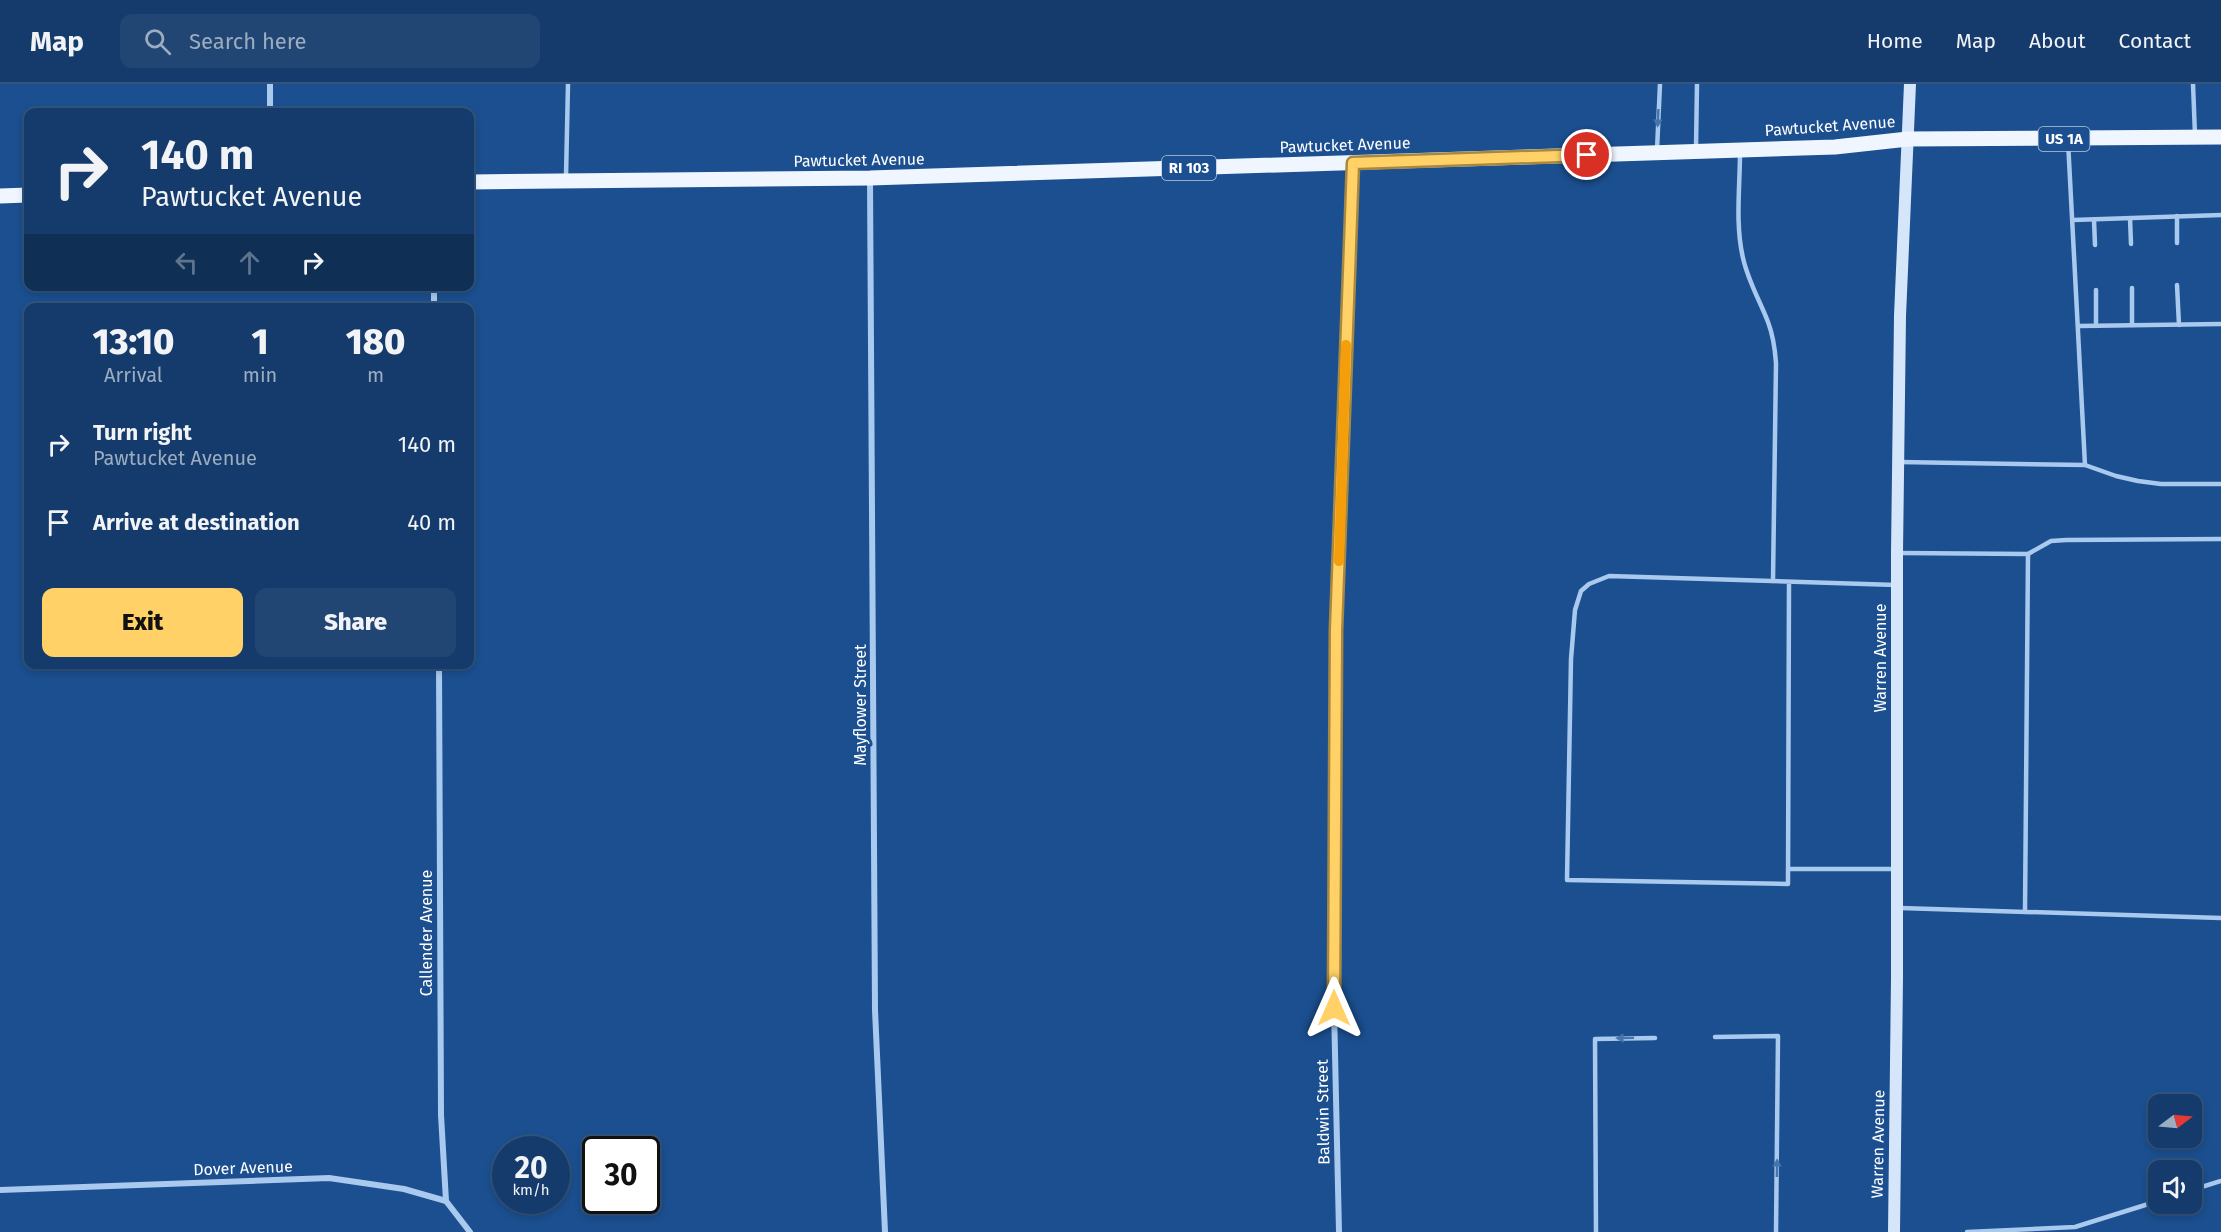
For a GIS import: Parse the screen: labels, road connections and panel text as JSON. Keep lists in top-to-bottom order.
{
  "streets": {
    "main road": [
      "Pawtucket Avenue",
      "US 1A",
      "RI 103",
      "Warren Avenue"
    ],
    "street": [
      "Mayflower Street",
      "Callender Avenue",
      "Baldwin Street",
      "Dover Avenue"
    ]
  },
  "crossings": [
    ["Pawtucket Avenue", "Warren Avenue"],
    ["Pawtucket Avenue", "Mayflower Street"],
    ["Pawtucket Avenue", "Baldwin Street"],
    ["Callender Avenue", "Dover Avenue"]
  ],
  "north": "right",
  "page": {
    "header": "Map",
    "search": "Search here",
    "nav": [
      "Home",
      "Map",
      "About",
      "Contact"
    ],
    "turn": ["140 m", "Pawtucket Avenue"],
    "eta": [
      "13:10",
      "Arrival",
      "1",
      "min",
      "180",
      "m"
    ],
    "list": [
      {
        "name": "Turn right",
        "note": "Pawtucket Avenue",
        "value": "140 m"
      },
      {
        "name": "Arrive at destination",
        "value": "40 m"
      }
    ],
    "buttons": ["Exit", "Share"],
    "speed": "20 km/h",
    "limit": "30"
  }
}
